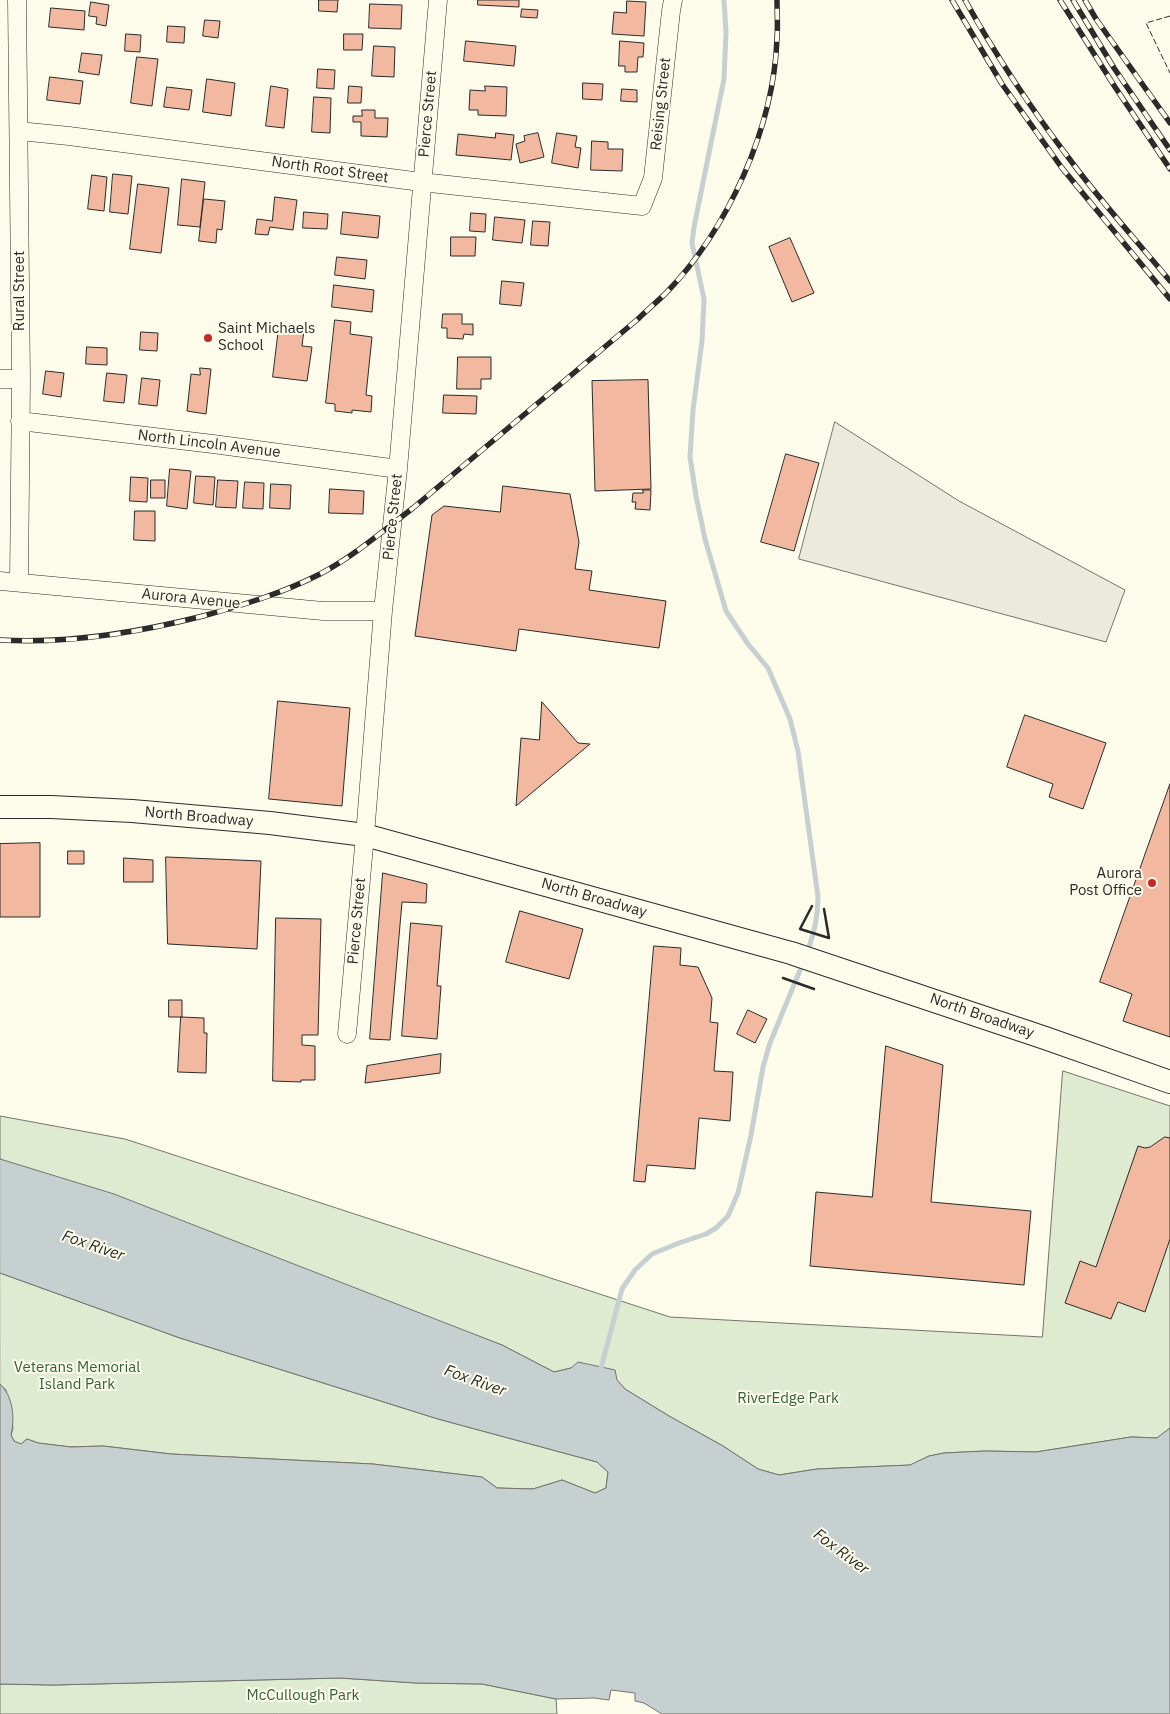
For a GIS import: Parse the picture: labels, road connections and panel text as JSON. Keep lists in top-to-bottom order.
{
  "streets": {
    "main road": ["North Broadway"],
    "street": [
      "Reising Street",
      "Pierce Street",
      "North Root Street",
      "Rural Street",
      "North Lincoln Avenue",
      "Aurora Avenue"
    ]
  },
  "crossings": [
    ["Reising Street", "North Root Street"],
    ["Pierce Street", "North Root Street"],
    ["Pierce Street", "North Lincoln Avenue"],
    ["Pierce Street", "Aurora Avenue"],
    ["Pierce Street", "North Broadway"],
    ["North Root Street", "Rural Street"],
    ["Rural Street", "North Lincoln Avenue"],
    ["Rural Street", "Aurora Avenue"]
  ],
  "water": ["Fox River"],
  "parks": ["Veterans Memorial Island Park", "RiverEdge Park", "McCullough Park"],
  "places": ["Saint Michaels School", "Aurora Post Office"]
}
